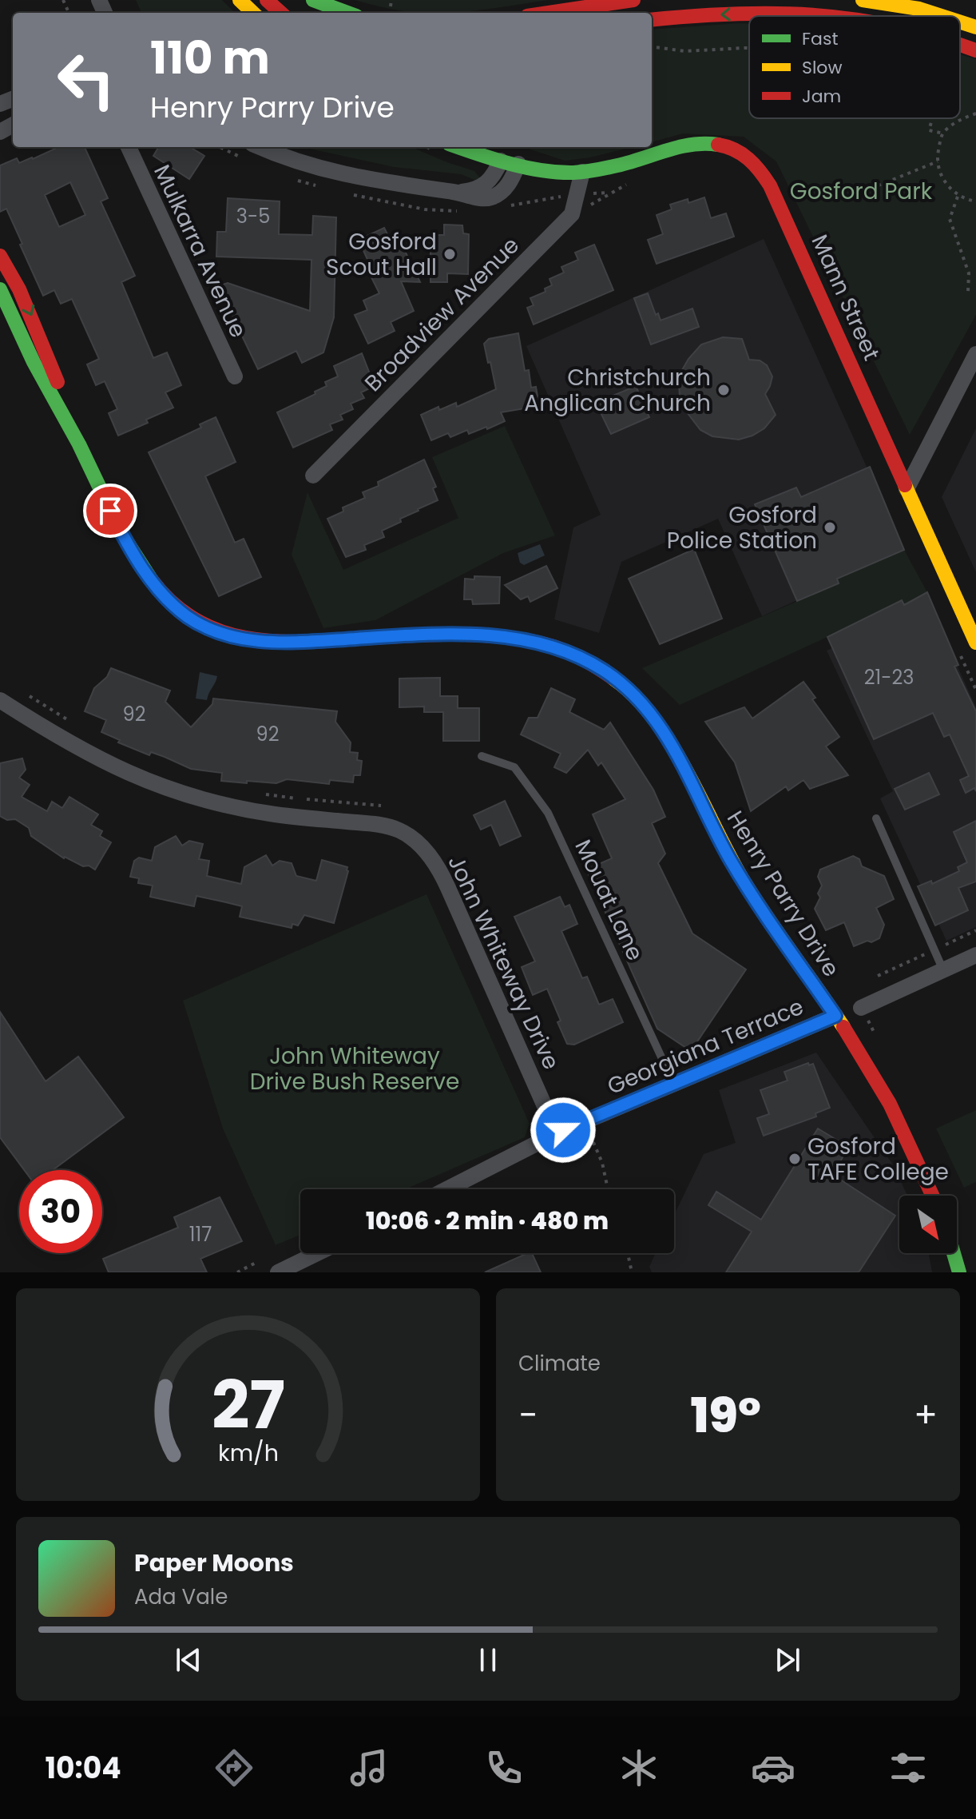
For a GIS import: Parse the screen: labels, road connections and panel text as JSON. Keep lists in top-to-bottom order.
{
  "streets": {
    "main road": ["Mann Street", "Henry Parry Drive"],
    "street": [
      "Mulkarra Avenue",
      "Broadview Avenue",
      "John Whiteway Drive",
      "Georgiana Terrace"
    ],
    "lane": ["Mouat Lane"]
  },
  "crossings": [
    ["Mann Street", "Broadview Avenue"],
    ["Henry Parry Drive", "Georgiana Terrace"],
    ["Mouat Lane", "Georgiana Terrace"],
    ["John Whiteway Drive", "Georgiana Terrace"]
  ],
  "parks": ["Gosford Park", "John Whiteway Drive Bush Reserve"],
  "places": [
    "Gosford Scout Hall",
    "Christchurch Anglican Church",
    "Gosford Police Station",
    "Gosford TAFE College"
  ],
  "house_numbers": [
    "3-5",
    "21-23",
    "92",
    "92",
    "117"
  ],
  "legend": ["Fast", "Slow", "Jam"],
  "north": "bottom right",
  "page": {
    "turn": ["110 m", "Henry Parry Drive"],
    "limit": "30",
    "trip": "10:06 · 2 min · 480 m",
    "tile": "Climate",
    "heat": ["−", "19°", "+"],
    "song": ["Paper Moons", "Ada Vale"],
    "tabs": "10:04",
    "gauge": ["27", "km/h"]
  }
}
